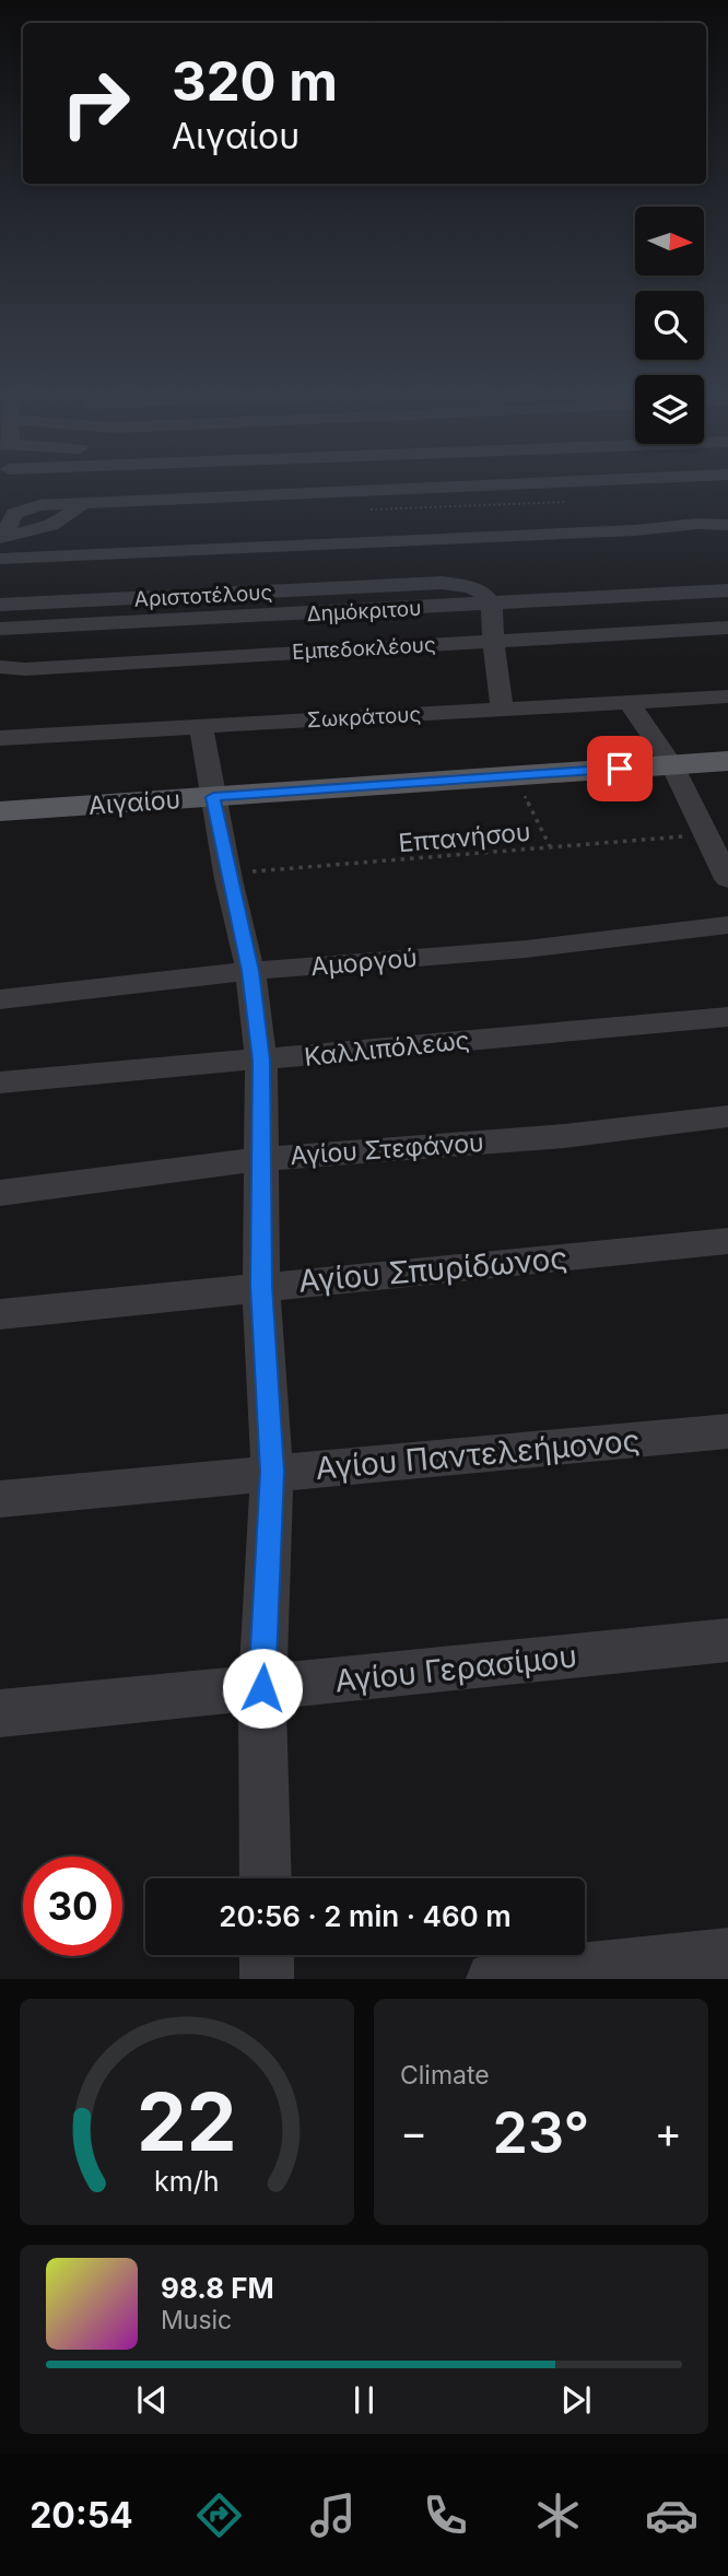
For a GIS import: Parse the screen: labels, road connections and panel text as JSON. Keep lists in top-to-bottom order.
{
  "streets": {
    "main road": ["Αιγαίου"],
    "street": [
      "Αριστοτέλους",
      "Δημόκριτου",
      "Εμπεδοκλέους",
      "Σωκράτους",
      "Αμοργού",
      "Καλλιπόλεως",
      "Αγίου Στεφάνου",
      "Αγίου Σπυρίδωνος",
      "Αγίου Παντελεήμονος",
      "Αγίου Γερασίμου"
    ],
    "path": ["Επτανήσου"]
  },
  "crossings": [
    ["Αριστοτέλους", "Δημόκριτου"]
  ],
  "north": "right",
  "page": {
    "turn": ["320 m", "Αιγαίου"],
    "limit": "30",
    "trip": "20:56 · 2 min · 460 m",
    "tile": "Climate",
    "heat": ["−", "23°", "+"],
    "song": ["98.8 FM", "Music"],
    "tabs": "20:54",
    "gauge": ["22", "km/h"]
  }
}
